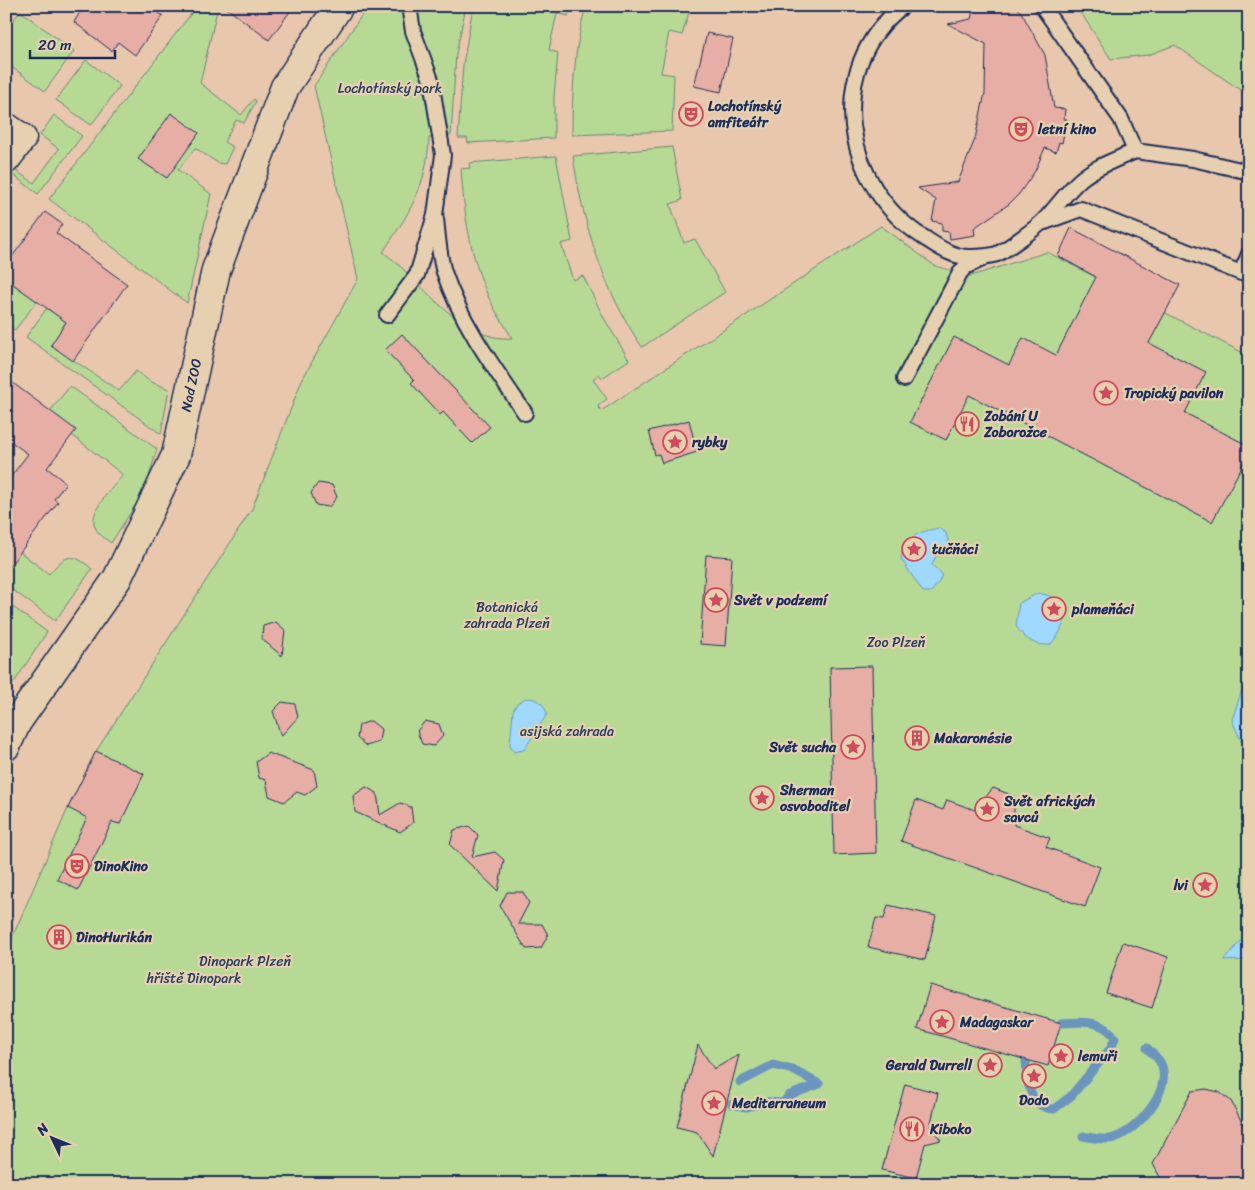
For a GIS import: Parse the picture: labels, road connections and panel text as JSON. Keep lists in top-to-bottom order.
{
  "streets": {
    "street": ["Nad ZOO"]
  },
  "parks": [
    "Lochotínský park",
    "Botanická zahrada Plzeň",
    "Zoo Plzeň",
    "asijská zahrada",
    "Dinopark Plzeň",
    "hřiště Dinopark"
  ],
  "places": {
    "theatre": ["Lochotínský amfiteátr", "letní kino", "DinoKino"],
    "place": [
      "Tropický pavilon",
      "rybky",
      "tučňáci",
      "Svět v podzemí",
      "plameňáci",
      "Svět sucha",
      "Sherman osvoboditel",
      "Svět afrických savců",
      "lvi",
      "Madagaskar",
      "lemuři",
      "Gerald Durrell",
      "Dodo",
      "Mediterraneum"
    ],
    "restaurant": ["Zobání U Zoborožce", "Kiboko"],
    "building": ["Makaronésie", "DinoHurikán"]
  },
  "scale_bar": "20 m",
  "north": "top left"
}
